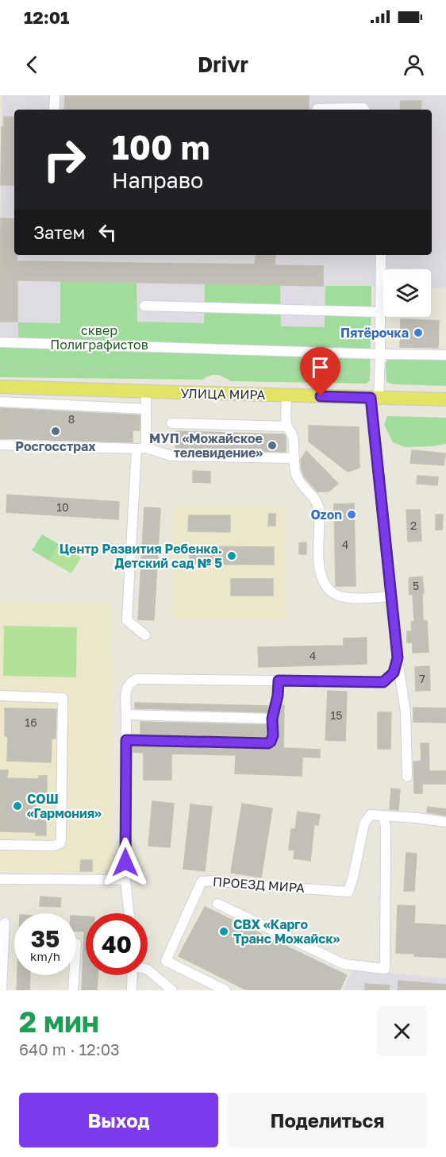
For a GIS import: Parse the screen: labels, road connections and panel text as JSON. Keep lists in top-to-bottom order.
{
  "streets": {
    "main road": ["УЛИЦА МИРА"],
    "street": ["ПРОЕЗД МИРА"]
  },
  "parks": ["сквер Полиграфистов"],
  "places": [
    "Пятёрочка",
    "Росгосстрах",
    "МУП «Можайское телевидение»",
    "Ozon",
    "Центр Развития Ребенка. Детский сад № 5",
    "СОШ «Гармония»",
    "СВХ «Карго Транс Можайск»"
  ],
  "house_numbers": [
    "8",
    "10",
    "2",
    "4",
    "5",
    "4",
    "7",
    "15",
    "16"
  ],
  "page": {
    "status": "12:01",
    "header": "Drivr",
    "turn": ["100 m", "Направо"],
    "then": "Затем",
    "speed": "35 km/h",
    "limit": "40",
    "heading": ["2 мин", "640 m · 12:03"],
    "buttons": ["Выход", "Поделиться"]
  }
}
